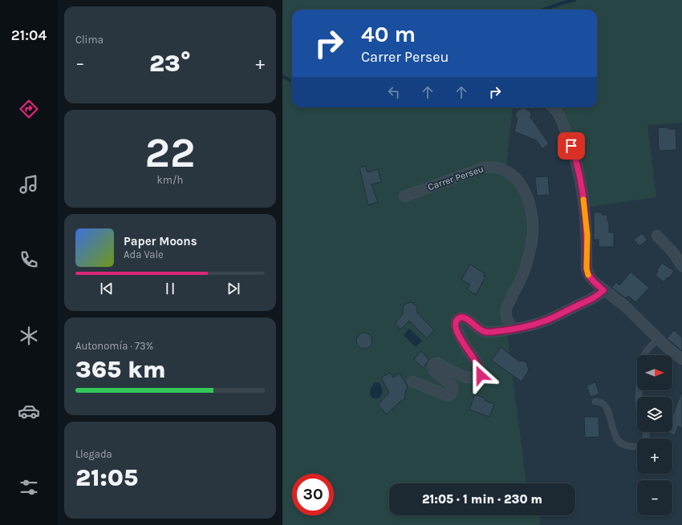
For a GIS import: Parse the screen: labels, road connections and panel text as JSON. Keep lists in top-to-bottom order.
{
  "streets": {
    "street": ["Carrer Perseu"]
  },
  "north": "right",
  "page": {
    "tabs": "21:04",
    "tile": [
      "Clima",
      ["22", "km/h"],
      ["Autonomía · 73%", "365 km"],
      ["Llegada", "21:05"]
    ],
    "turn": ["40 m", "Carrer Perseu"],
    "heat": ["−", "23°", "+"],
    "song": ["Paper Moons", "Ada Vale"],
    "map_buttons": ["+", "−"],
    "limit": "30",
    "trip": "21:05 · 1 min · 230 m"
  }
}
